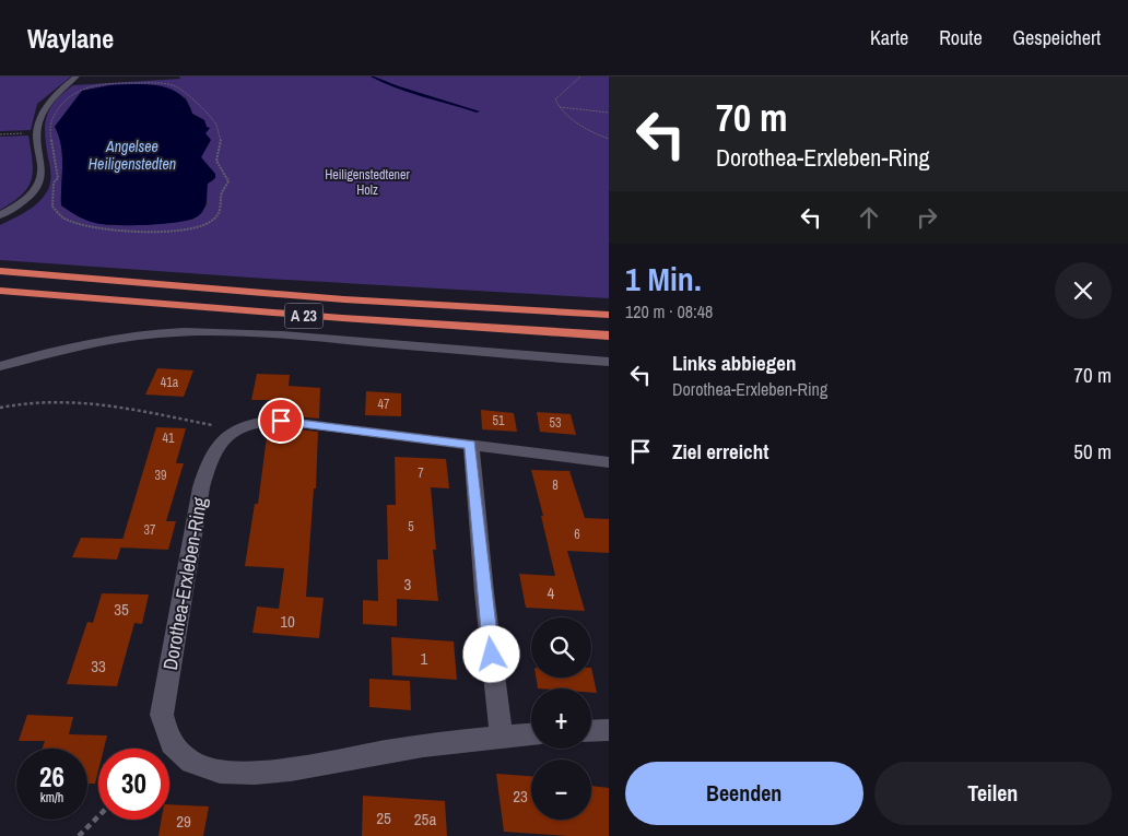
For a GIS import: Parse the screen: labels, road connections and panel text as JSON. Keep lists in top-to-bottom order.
{
  "streets": {
    "highway": ["A 23"],
    "street": ["Dorothea-Erxleben-Ring"]
  },
  "water": ["Angelsee Heiligenstedten"],
  "parks": ["Heiligenstedtener Holz"],
  "house_numbers": [
    "41a",
    "47",
    "51",
    "53",
    "41",
    "7",
    "39",
    "8",
    "5",
    "37",
    "6",
    "3",
    "4",
    "35",
    "10",
    "1",
    "33",
    "23",
    "25",
    "25a",
    "29"
  ],
  "page": {
    "header": "Waylane",
    "nav": ["Karte", "Route", "Gespeichert"],
    "turn": ["70 m", "Dorothea-Erxleben-Ring"],
    "heading": ["1 Min.", "120 m · 08:48"],
    "list": [
      {
        "name": "Links abbiegen",
        "note": "Dorothea-Erxleben-Ring",
        "value": "70 m"
      },
      {
        "name": "Ziel erreicht",
        "value": "50 m"
      }
    ],
    "map_buttons": ["+", "−"],
    "speed": "26 km/h",
    "limit": "30",
    "buttons": ["Beenden", "Teilen"]
  }
}
